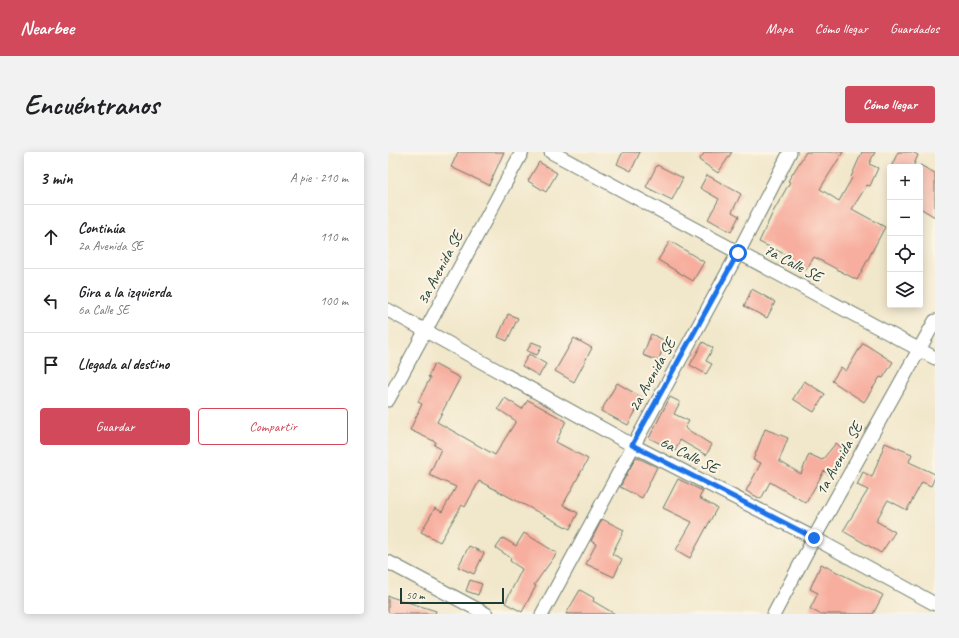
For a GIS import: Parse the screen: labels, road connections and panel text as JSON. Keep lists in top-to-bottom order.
{
  "streets": {
    "street": [
      "7a Calle SE",
      "3a Avenida SE",
      "2a Avenida SE",
      "6a Calle SE",
      "1a Avenida SE"
    ]
  },
  "crossings": [
    ["7a Calle SE", "2a Avenida SE"],
    ["7a Calle SE", "1a Avenida SE"],
    ["3a Avenida SE", "6a Calle SE"],
    ["2a Avenida SE", "6a Calle SE"],
    ["6a Calle SE", "1a Avenida SE"]
  ],
  "scale_bar": "50 m",
  "page": {
    "header": "Nearbee",
    "nav": ["Mapa", "Cómo llegar", "Guardados"],
    "buttons": [
      "Cómo llegar",
      ["Guardar", "Compartir"]
    ],
    "title": "Encuéntranos",
    "heading": ["3 min", "A pie · 210 m"],
    "map_buttons": ["+", "−"],
    "list": [
      ["Continúa", "2a Avenida SE", "110 m"],
      ["Gira a la izquierda", "6a Calle SE", "100 m"],
      "Llegada al destino"
    ],
    "scale": "50 m"
  }
}
